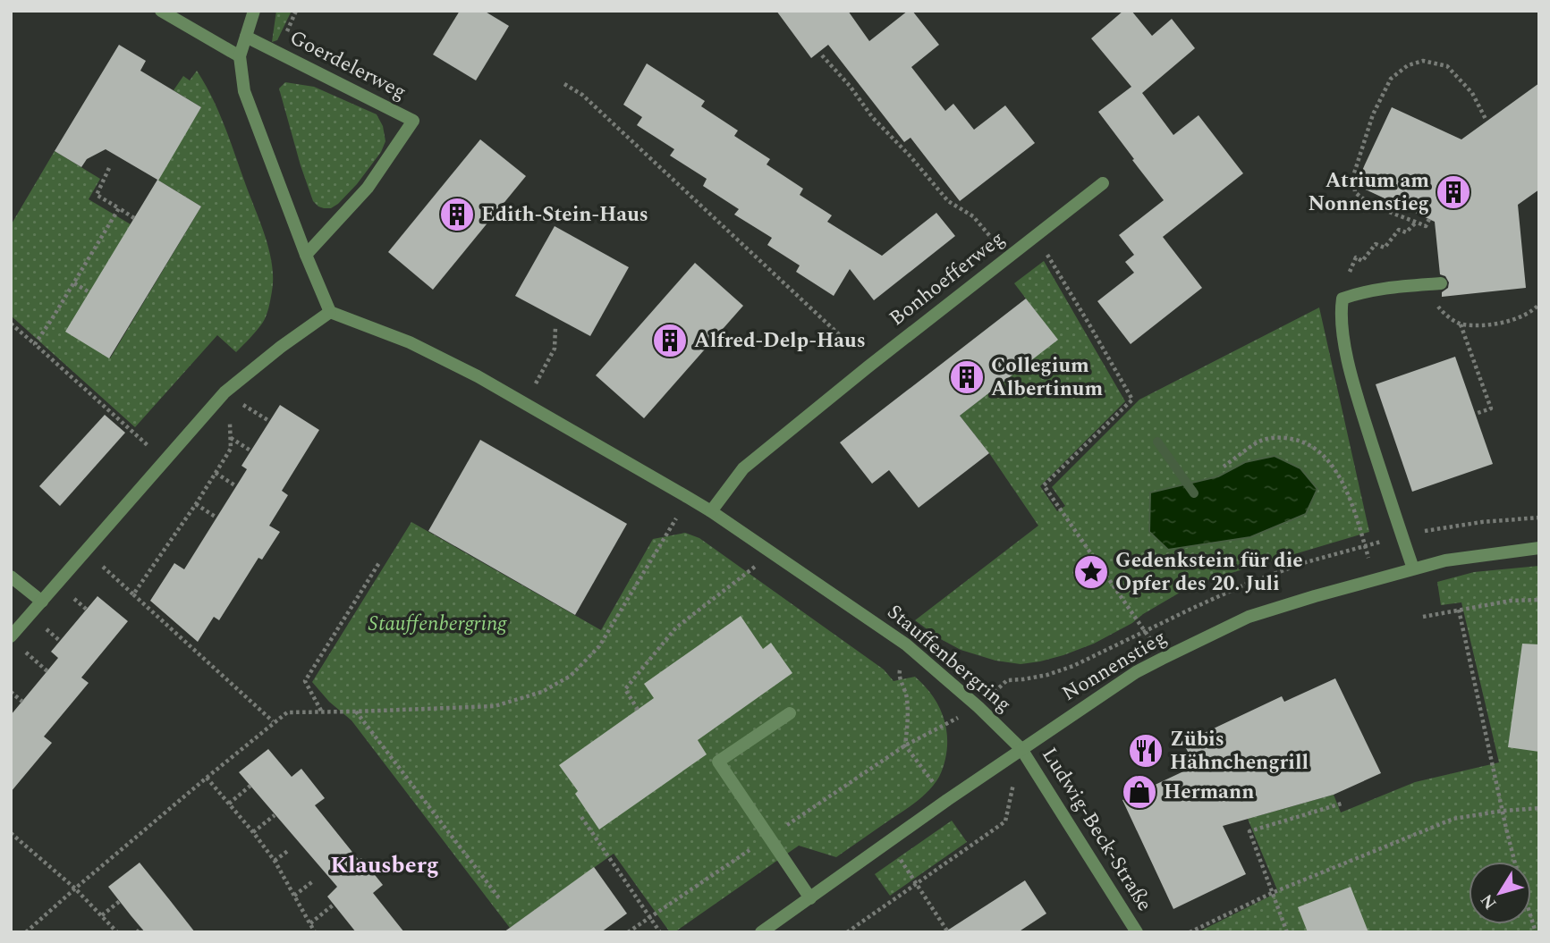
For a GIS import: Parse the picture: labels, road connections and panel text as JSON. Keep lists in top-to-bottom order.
{
  "streets": {
    "street": [
      "Goerdelerweg",
      "Bonhoefferweg",
      "Stauffenbergring",
      "Nonnenstieg",
      "Ludwig-Beck-Straße"
    ]
  },
  "crossings": [
    ["Bonhoefferweg", "Stauffenbergring"],
    ["Stauffenbergring", "Nonnenstieg"],
    ["Stauffenbergring", "Ludwig-Beck-Straße"],
    ["Nonnenstieg", "Ludwig-Beck-Straße"]
  ],
  "districts": ["Klausberg"],
  "parks": ["Stauffenbergring"],
  "places": {
    "building": [
      "Atrium am Nonnenstieg",
      "Edith-Stein-Haus",
      "Alfred-Delp-Haus",
      "Collegium Albertinum"
    ],
    "place": ["Gedenkstein für die Opfer des 20. Juli"],
    "restaurant": ["Zübis Hähnchengrill"],
    "shop": ["Hermann"]
  },
  "north": "bottom left"
}
